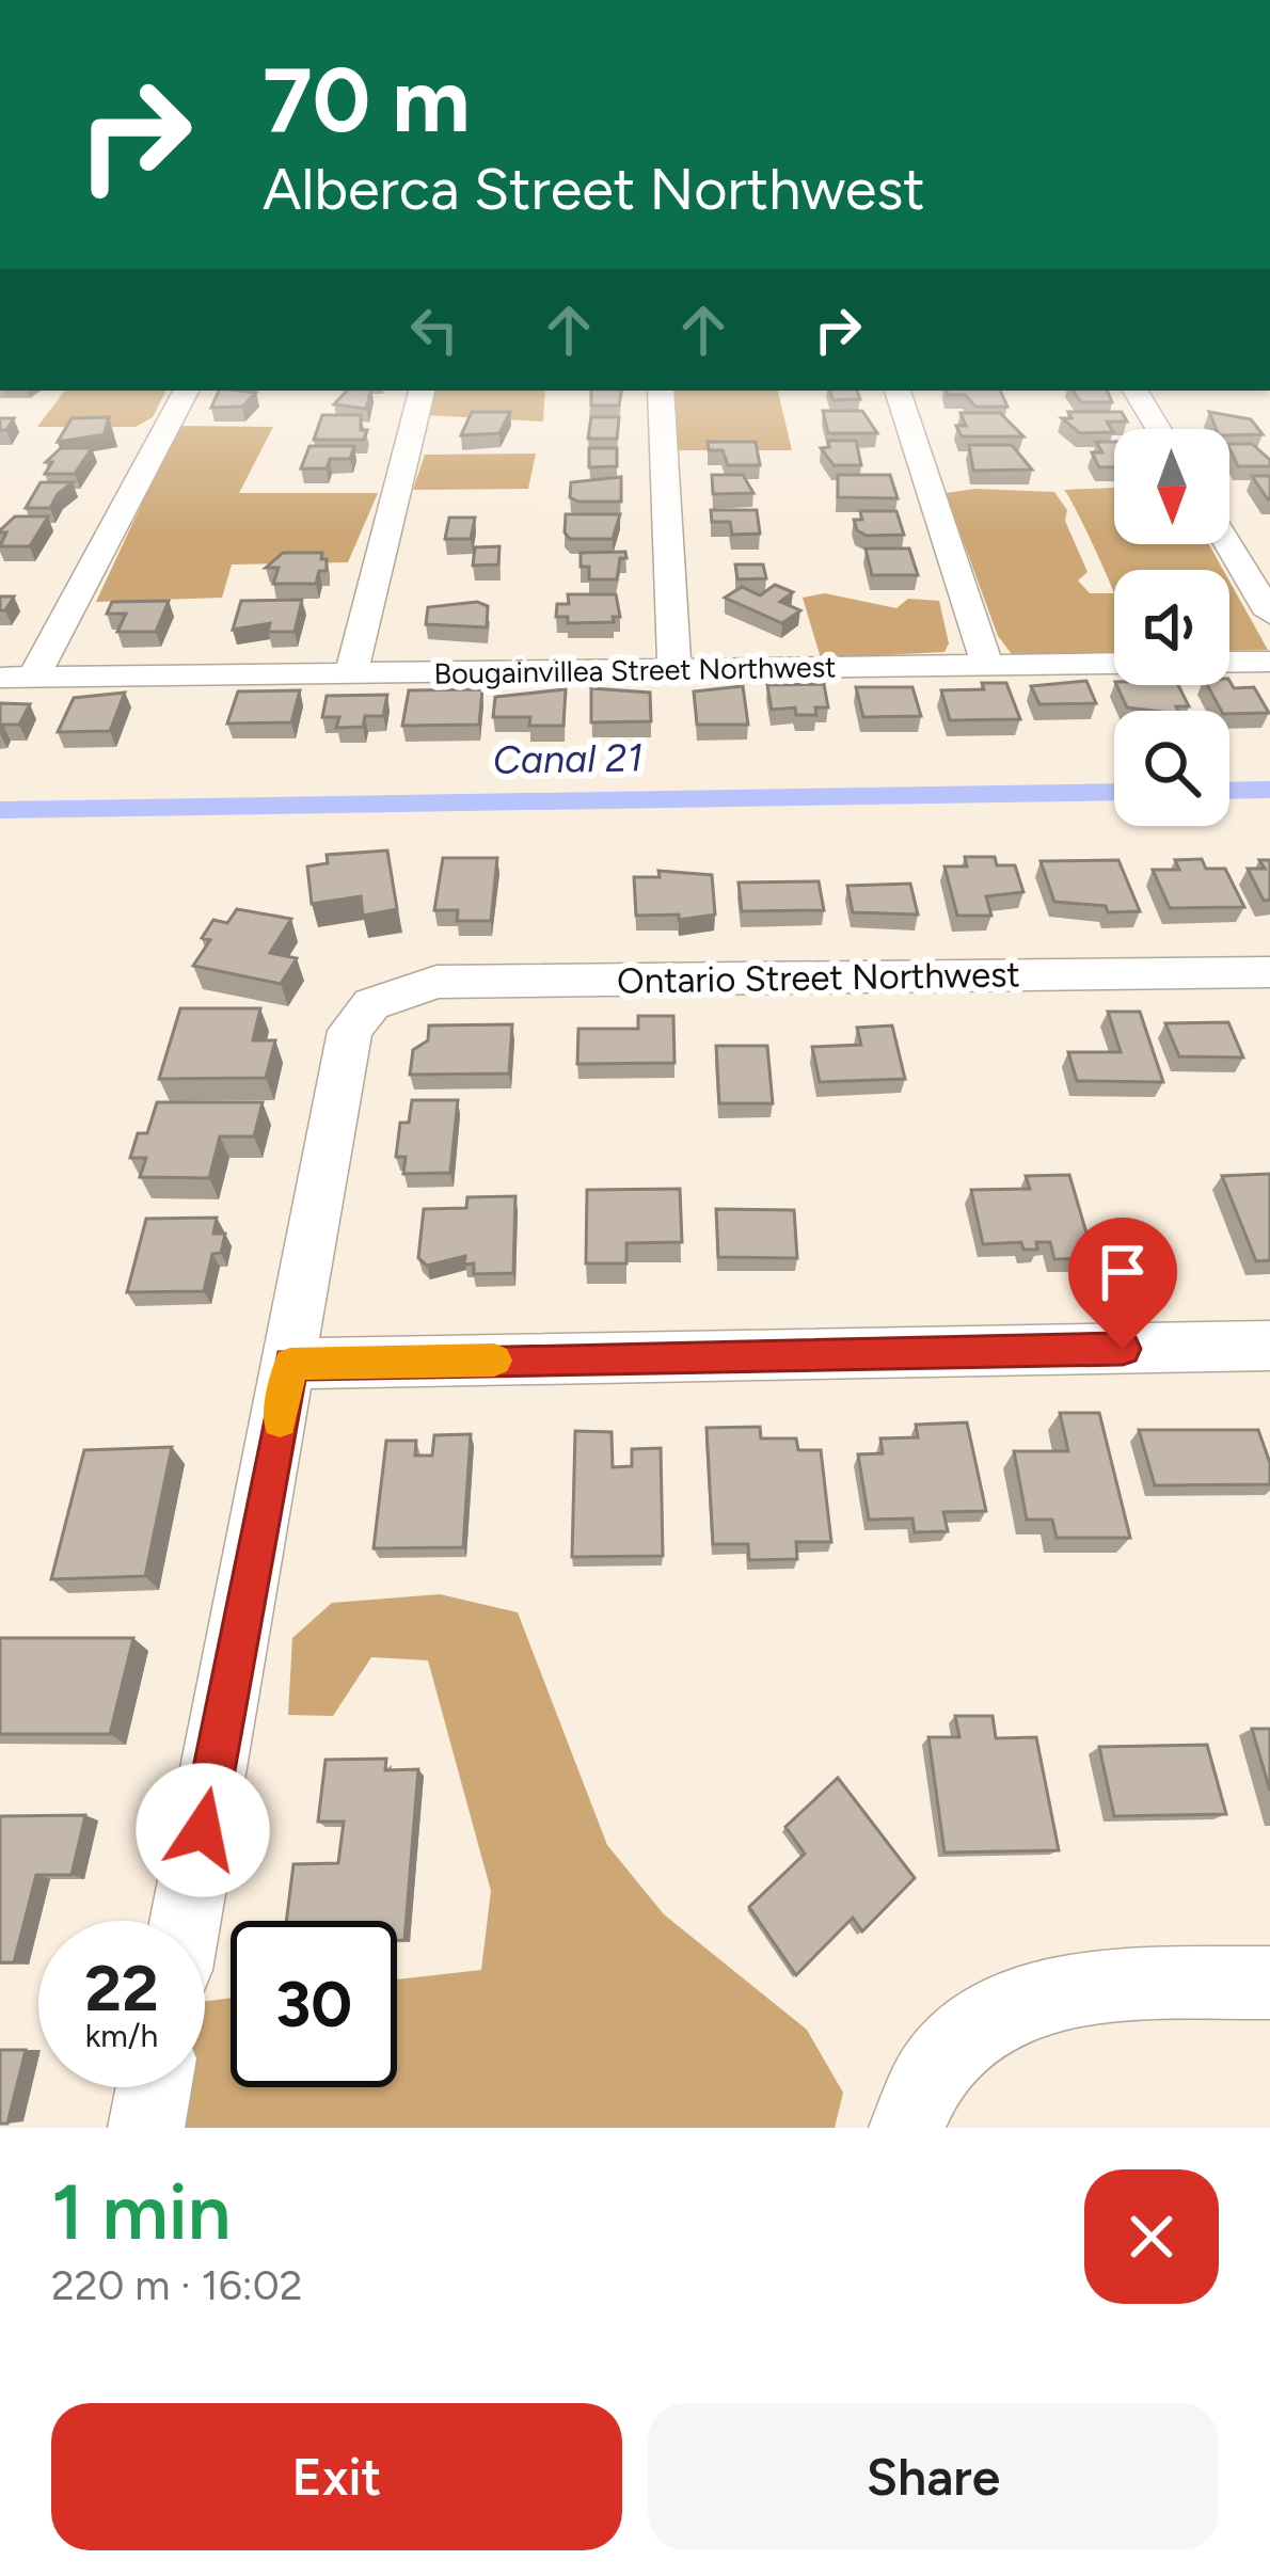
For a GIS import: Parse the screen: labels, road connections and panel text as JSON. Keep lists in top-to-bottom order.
{
  "streets": {
    "street": ["Bougainvillea Street Northwest", "Ontario Street Northwest"]
  },
  "water": ["Canal 21"],
  "north": "bottom",
  "page": {
    "turn": ["70 m", "Alberca Street Northwest"],
    "speed": "22 km/h",
    "limit": "30",
    "heading": ["1 min", "220 m · 16:02"],
    "buttons": ["Exit", "Share"]
  }
}
